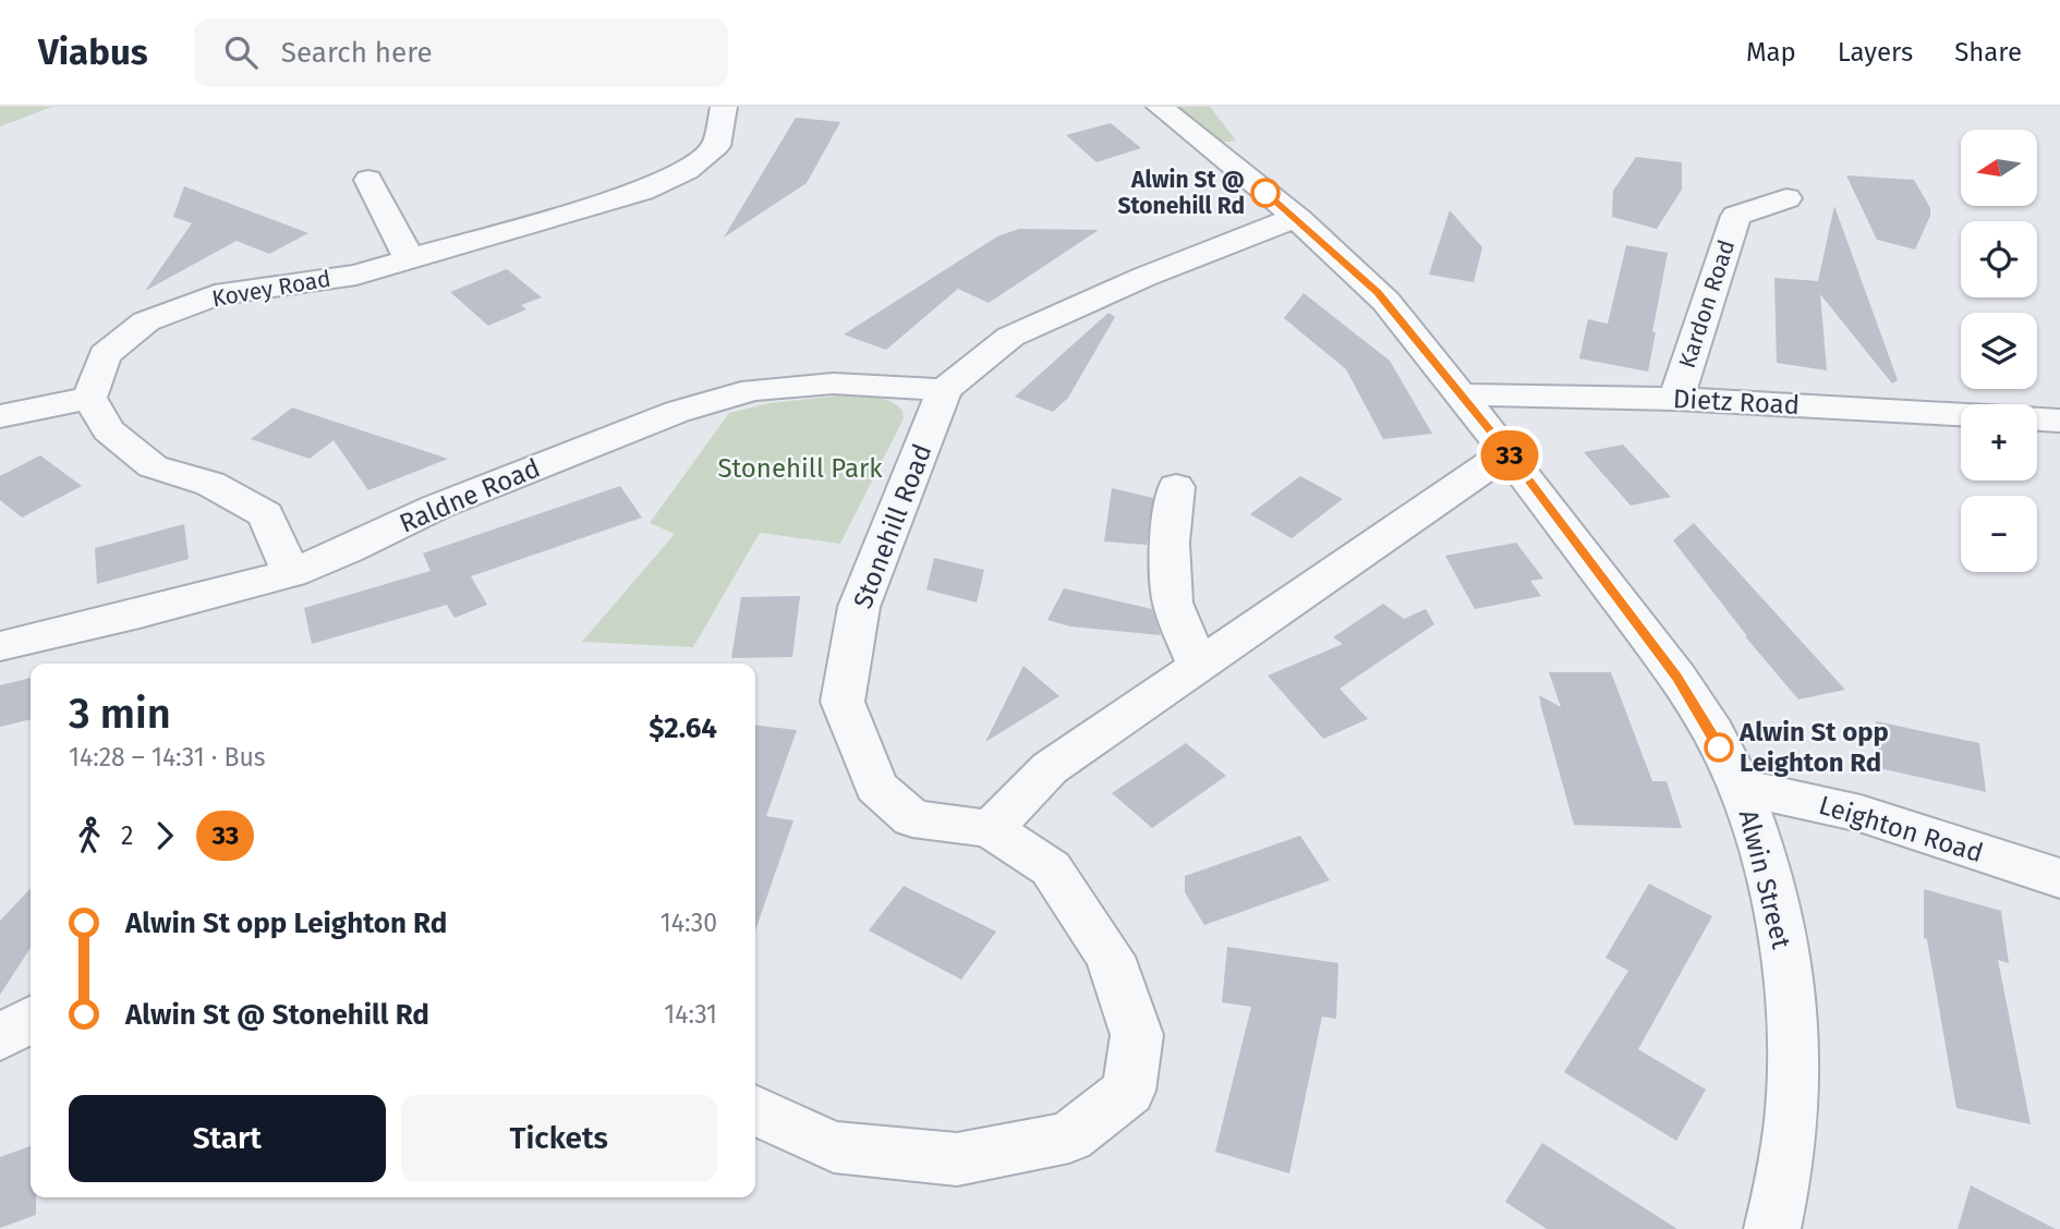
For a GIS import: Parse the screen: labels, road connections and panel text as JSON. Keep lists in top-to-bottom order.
{
  "streets": {
    "street": [
      "Kovey Road",
      "Kardon Road",
      "Dietz Road",
      "Raldne Road",
      "Stonehill Road",
      "Leighton Road",
      "Alwin Street"
    ]
  },
  "crossings": [
    ["Kardon Road", "Dietz Road"],
    ["Dietz Road", "Alwin Street"],
    ["Raldne Road", "Stonehill Road"],
    ["Leighton Road", "Alwin Street"]
  ],
  "parks": ["Stonehill Park"],
  "places": ["Alwin St @ Stonehill Rd", "Alwin St opp Leighton Rd"],
  "lines": ["bus line 33"],
  "north": "left",
  "page": {
    "header": "Viabus",
    "search": "Search here",
    "nav": ["Map", "Layers", "Share"],
    "on_map": "33",
    "map_buttons": ["+", "−"],
    "heading": ["3 min", "14:28 – 14:31 · Bus", "$2.64"],
    "legs": ["2", "33"],
    "list": [
      {
        "name": "Alwin St opp Leighton Rd",
        "value": "14:30"
      },
      {
        "name": "Alwin St @ Stonehill Rd",
        "value": "14:31"
      }
    ],
    "buttons": ["Start", "Tickets"]
  }
}
